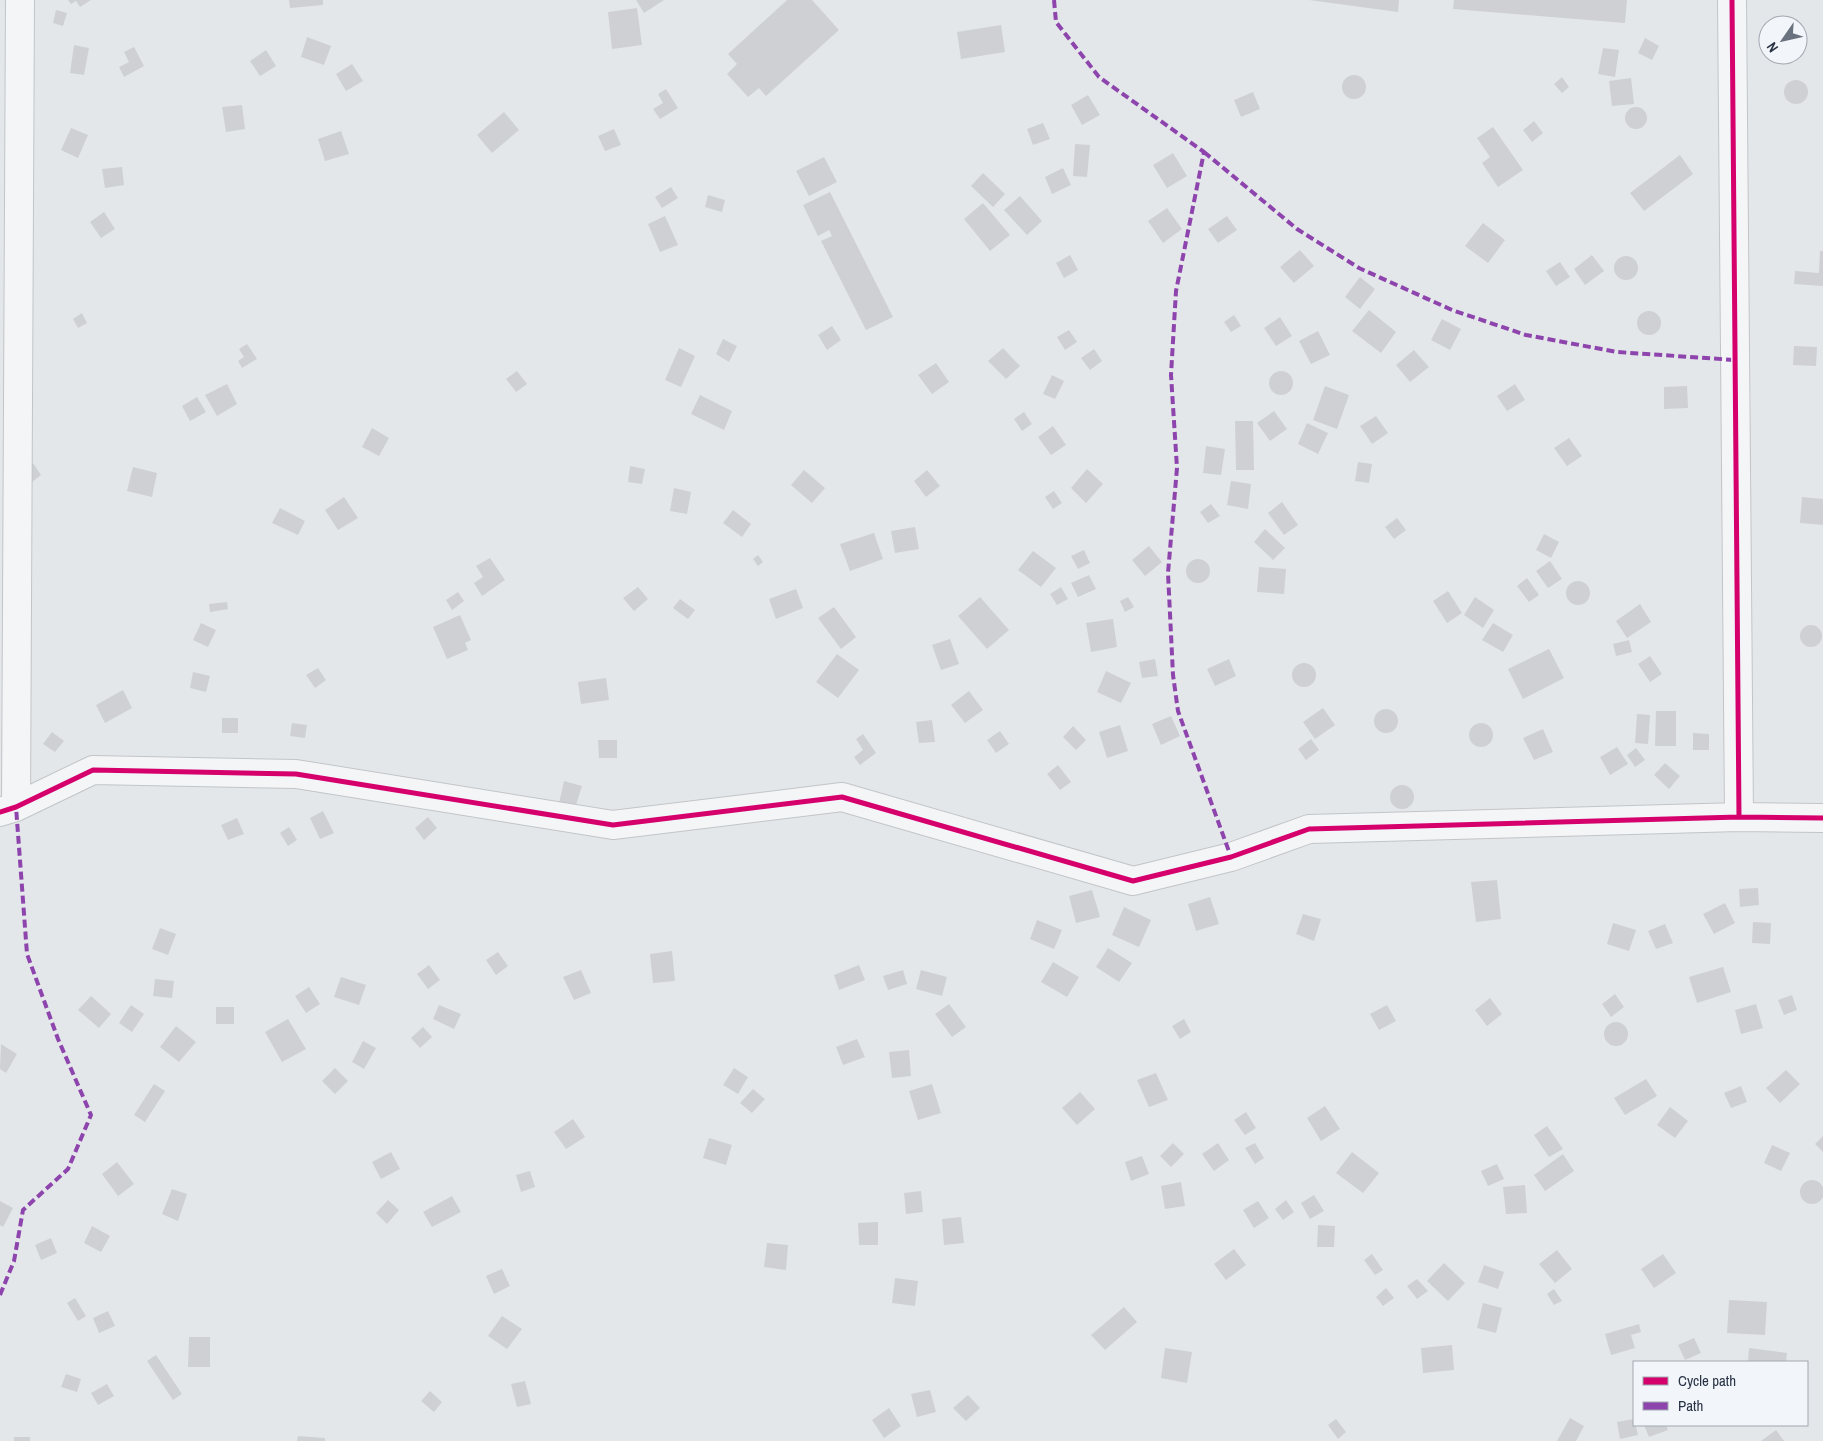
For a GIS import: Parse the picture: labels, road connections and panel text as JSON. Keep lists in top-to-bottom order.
{
  "legend": ["Cycle path", "Path"],
  "north": "bottom left"
}
